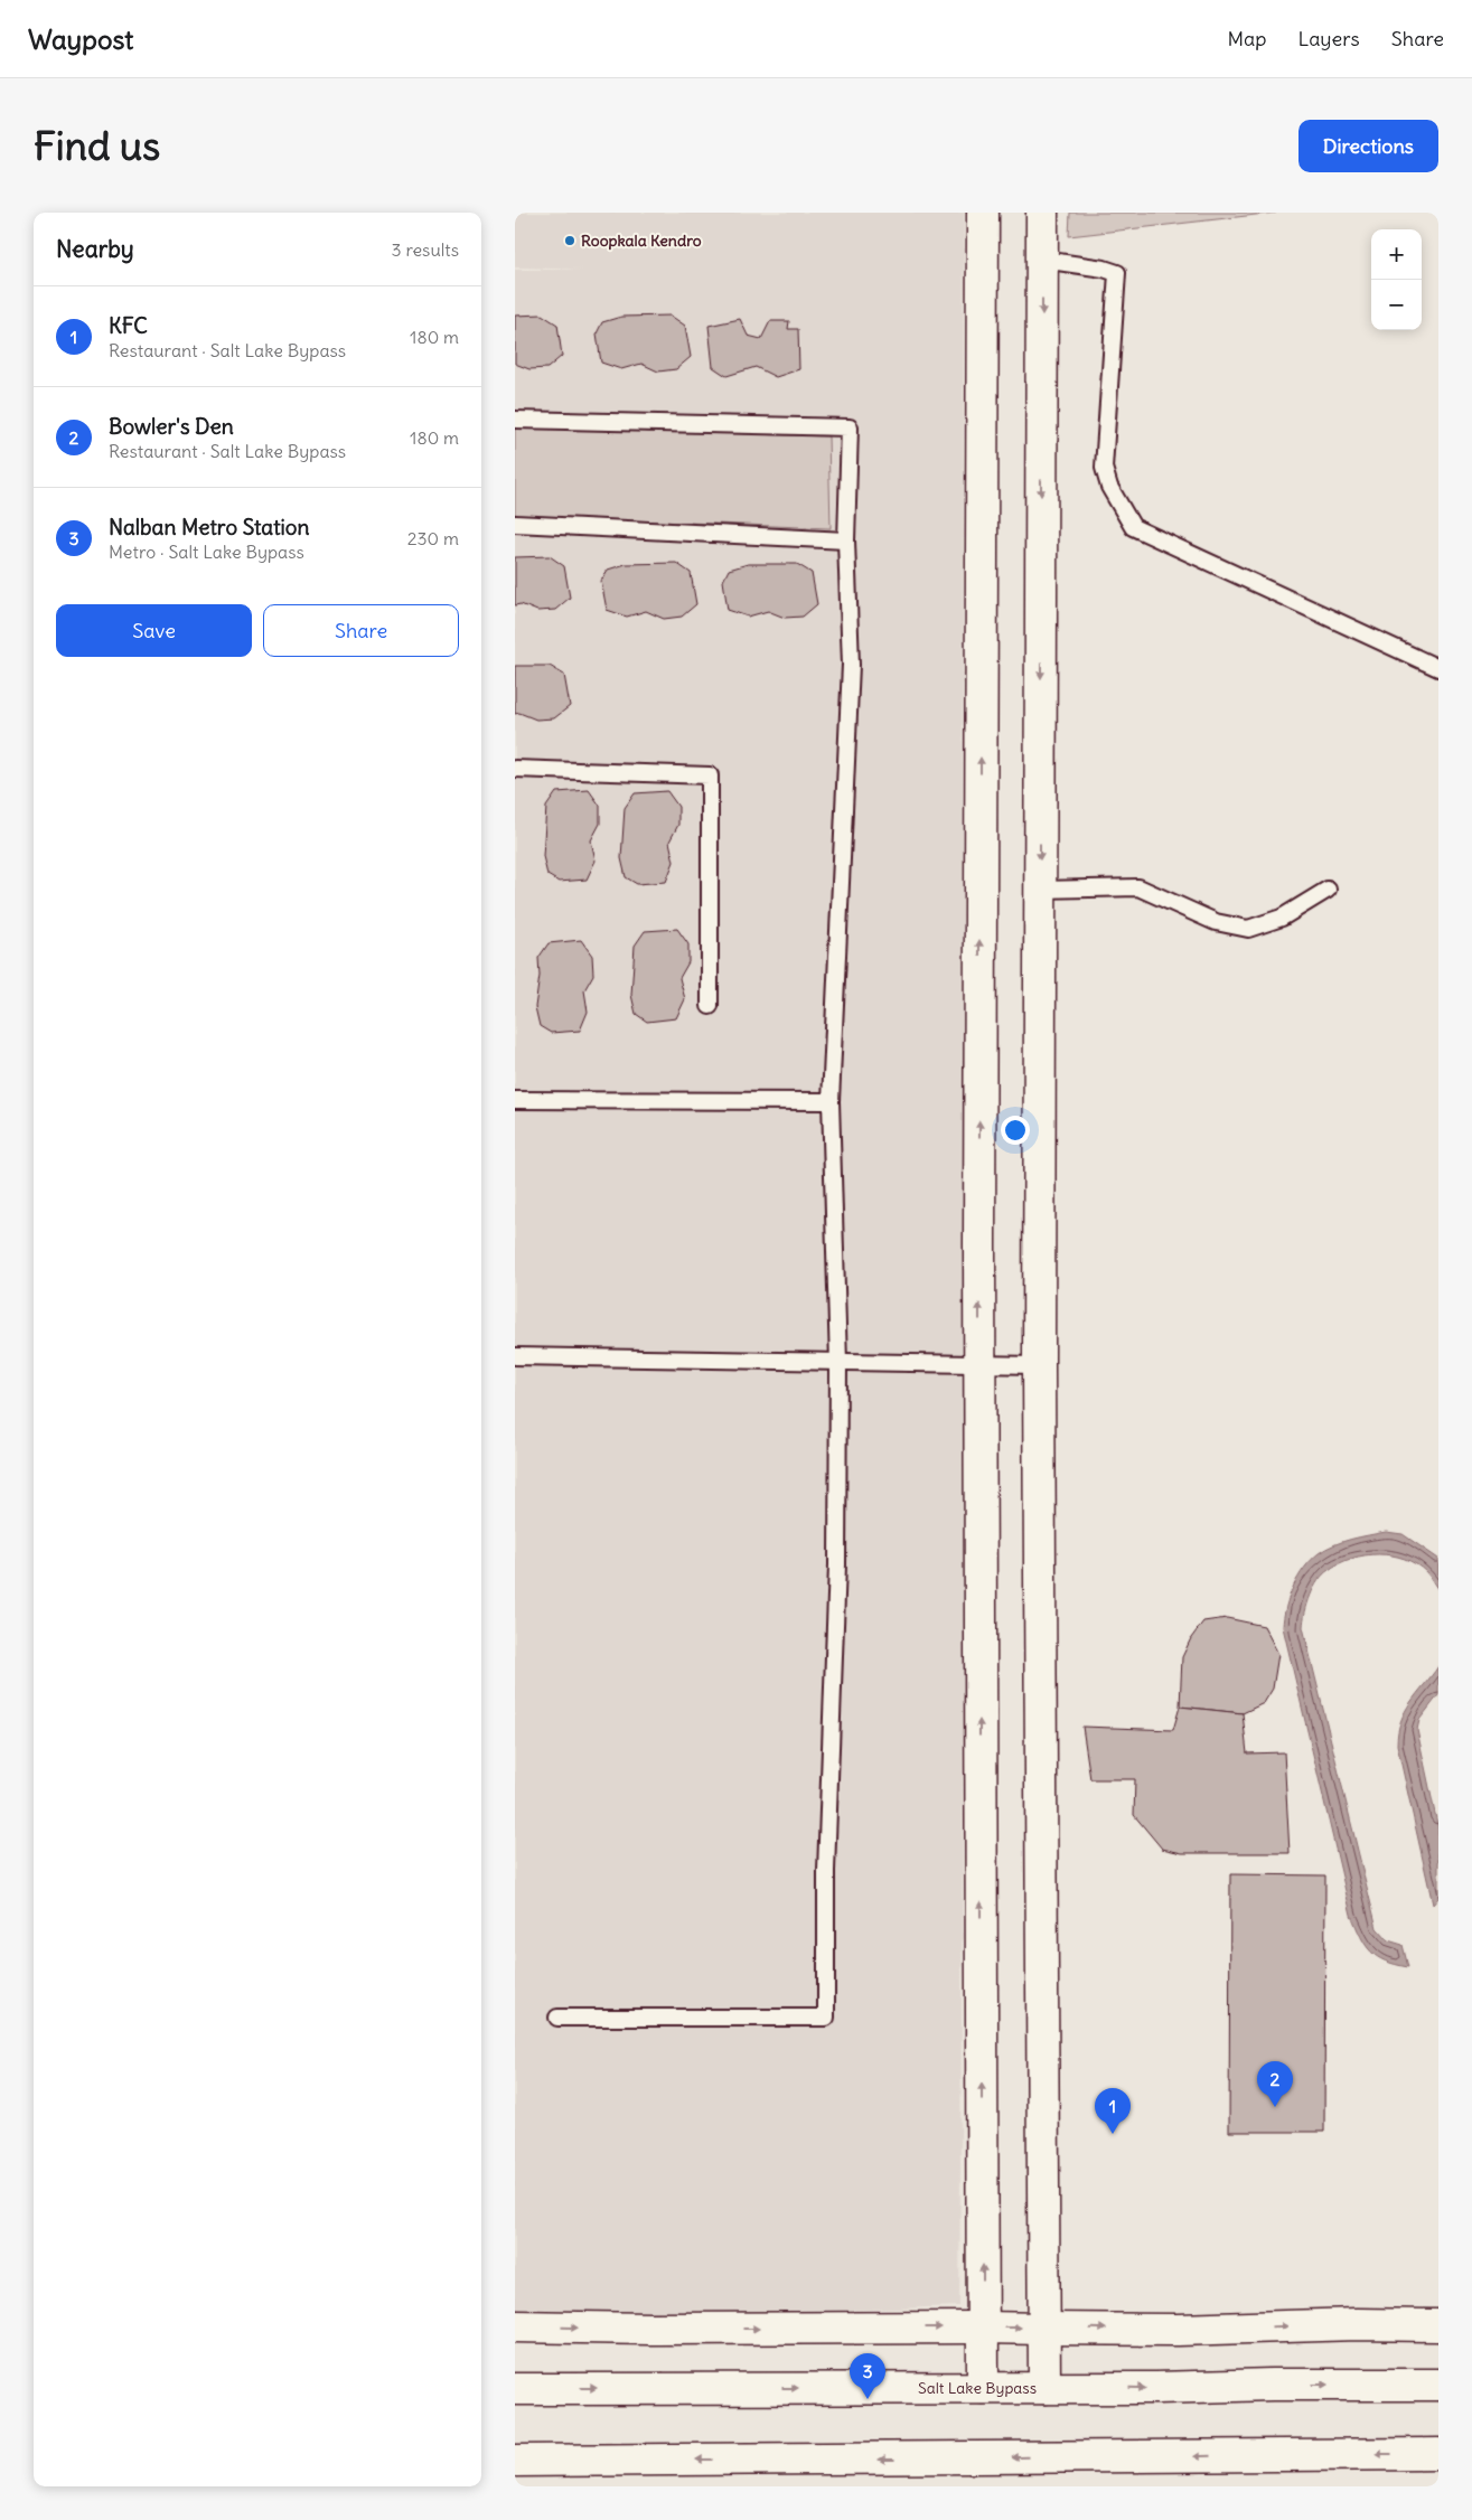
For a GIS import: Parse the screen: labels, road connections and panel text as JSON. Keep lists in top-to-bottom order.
{
  "streets": {
    "main road": ["Salt Lake Bypass"]
  },
  "places": ["Roopkala Kendro"],
  "page": {
    "header": "Waypost",
    "nav": ["Map", "Layers", "Share"],
    "buttons": [
      "Directions",
      ["Save", "Share"]
    ],
    "title": "Find us",
    "heading": ["Nearby", "3 results"],
    "map_buttons": ["+", "−"],
    "list": [
      {
        "mark": "1",
        "name": "KFC",
        "note": "Restaurant · Salt Lake Bypass",
        "value": "180 m"
      },
      {
        "mark": "2",
        "name": "Bowler's Den",
        "note": "Restaurant · Salt Lake Bypass",
        "value": "180 m"
      },
      {
        "mark": "3",
        "name": "Nalban Metro Station",
        "note": "Metro · Salt Lake Bypass",
        "value": "230 m"
      }
    ],
    "pins": ["2", "1", "3"]
  }
}
